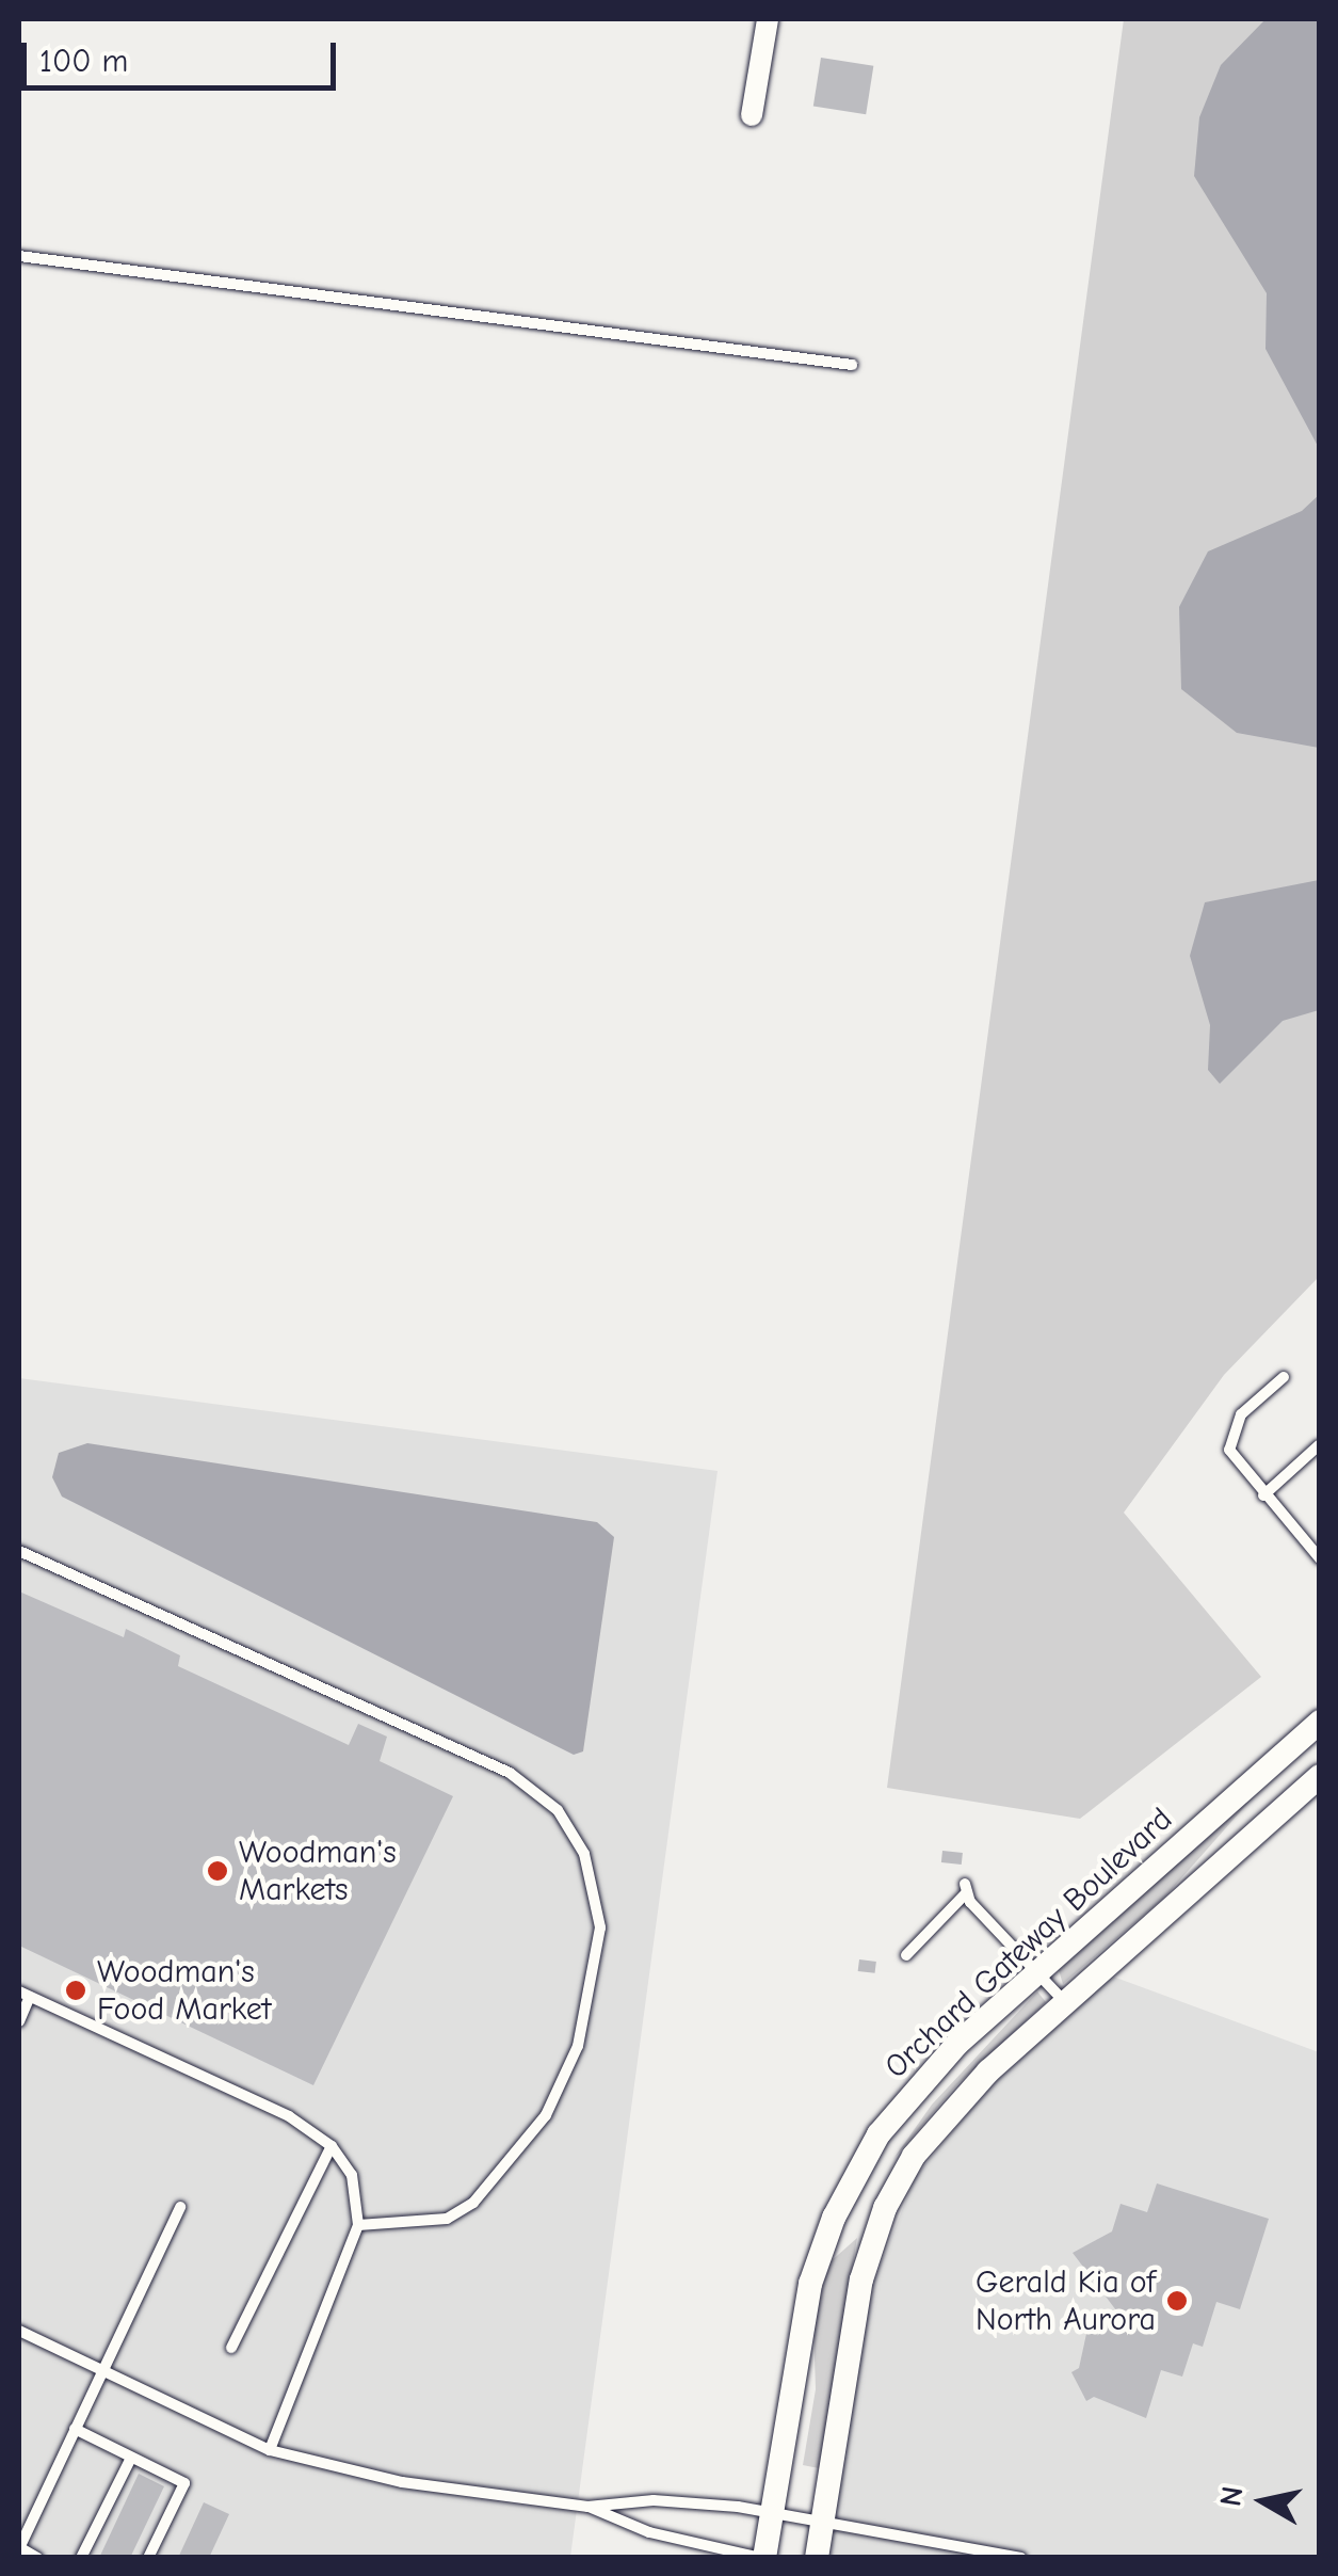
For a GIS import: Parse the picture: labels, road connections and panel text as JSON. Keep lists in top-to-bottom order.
{
  "streets": {
    "street": ["Orchard Gateway Boulevard"]
  },
  "places": ["Woodman's Markets", "Woodman's Food Market", "Gerald Kia of North Aurora"],
  "scale_bar": "100 m",
  "north": "left"
}
